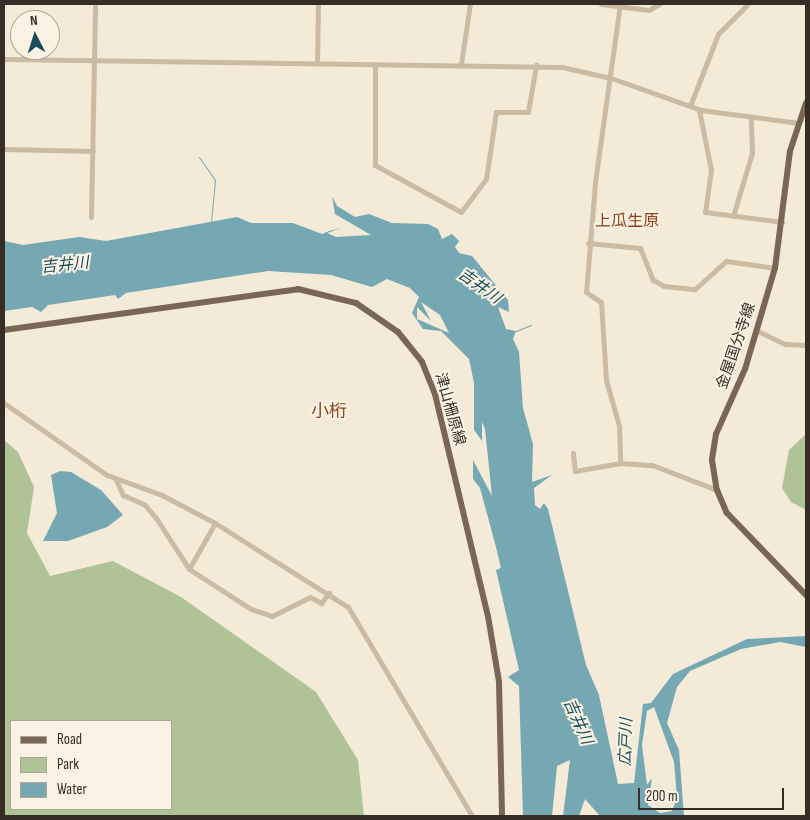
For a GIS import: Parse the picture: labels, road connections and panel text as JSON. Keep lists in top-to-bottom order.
{
  "streets": {
    "main road": ["金屋国分寺線", "津山柵原線"]
  },
  "districts": ["上瓜生原", "小桁"],
  "water": ["吉井川", "広戸川"],
  "legend": ["Road", "Park", "Water"],
  "scale_bar": "200 m",
  "north": "top"
}
